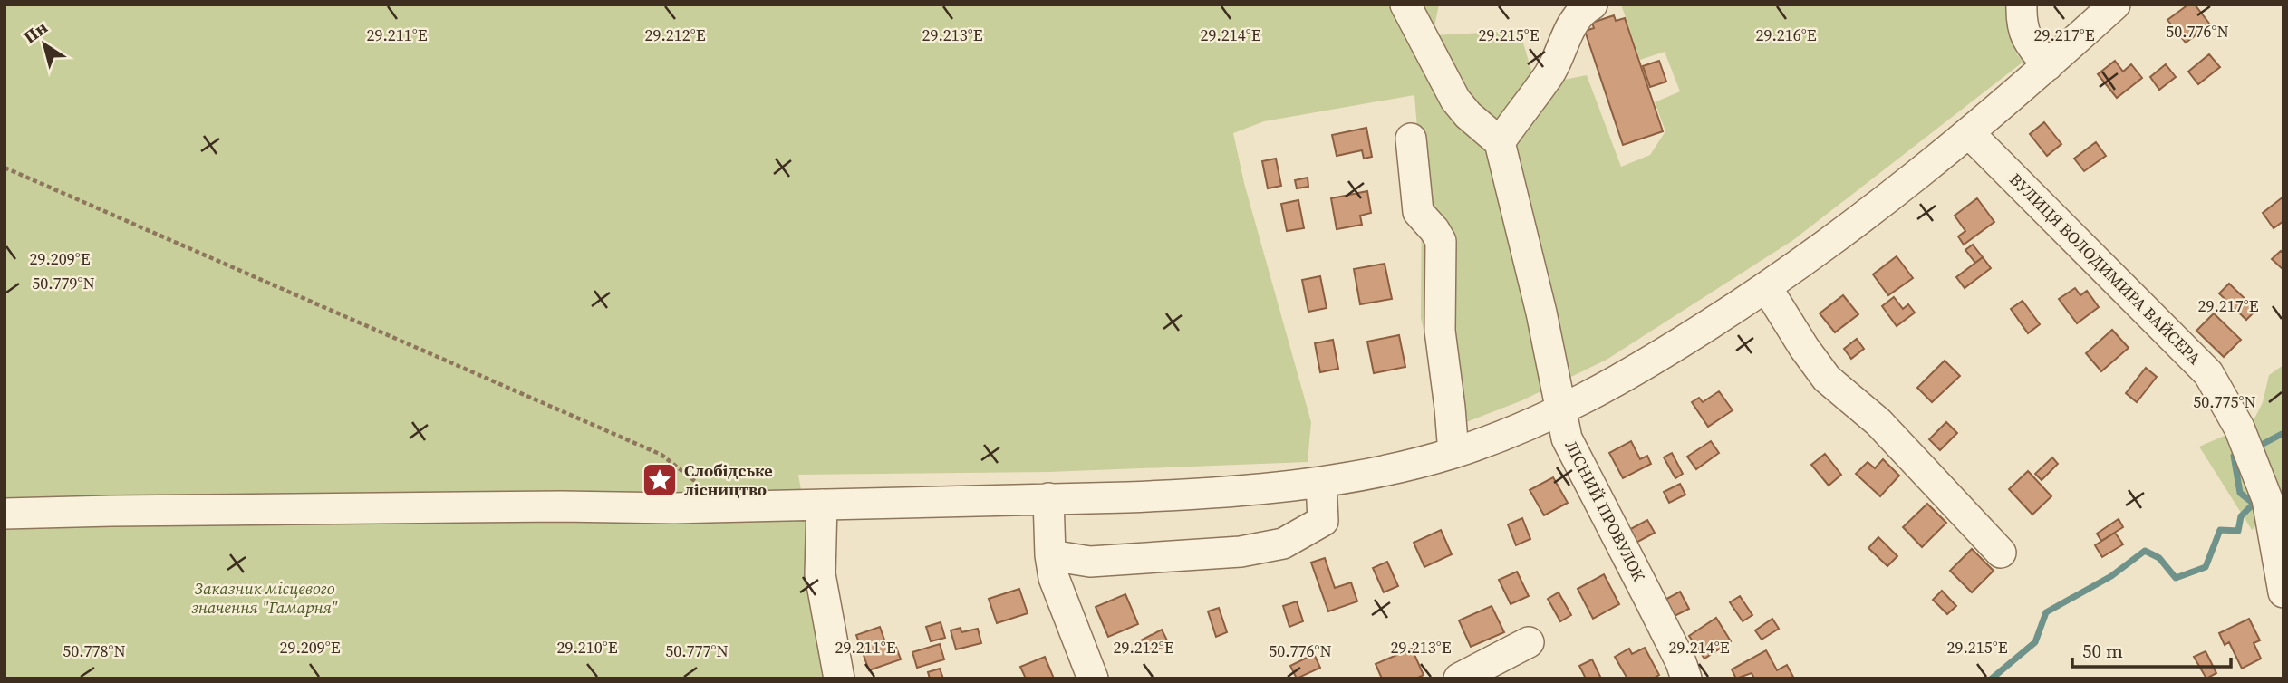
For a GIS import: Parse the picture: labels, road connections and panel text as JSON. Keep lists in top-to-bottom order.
{
  "streets": {
    "street": ["ВУЛИЦЯ ВОЛОДИМИРА ВАЙСЕРА", "ЛІСНИЙ ПРОВУЛОК"]
  },
  "parks": ["Заказник місцевого значення \"Гамарня\""],
  "places": {
    "place": ["Слобідське лісництво"]
  },
  "scale_bar": "50 m",
  "north": "top left",
  "coordinates": [
    "50.776°N",
    "29.211°E",
    "29.212°E",
    "29.213°E",
    "29.214°E",
    "29.215°E",
    "29.216°E",
    "29.217°E",
    "29.209°E",
    "50.779°N",
    "50.775°N",
    "29.210°E",
    "50.778°N",
    "50.777°N"
  ]
}
